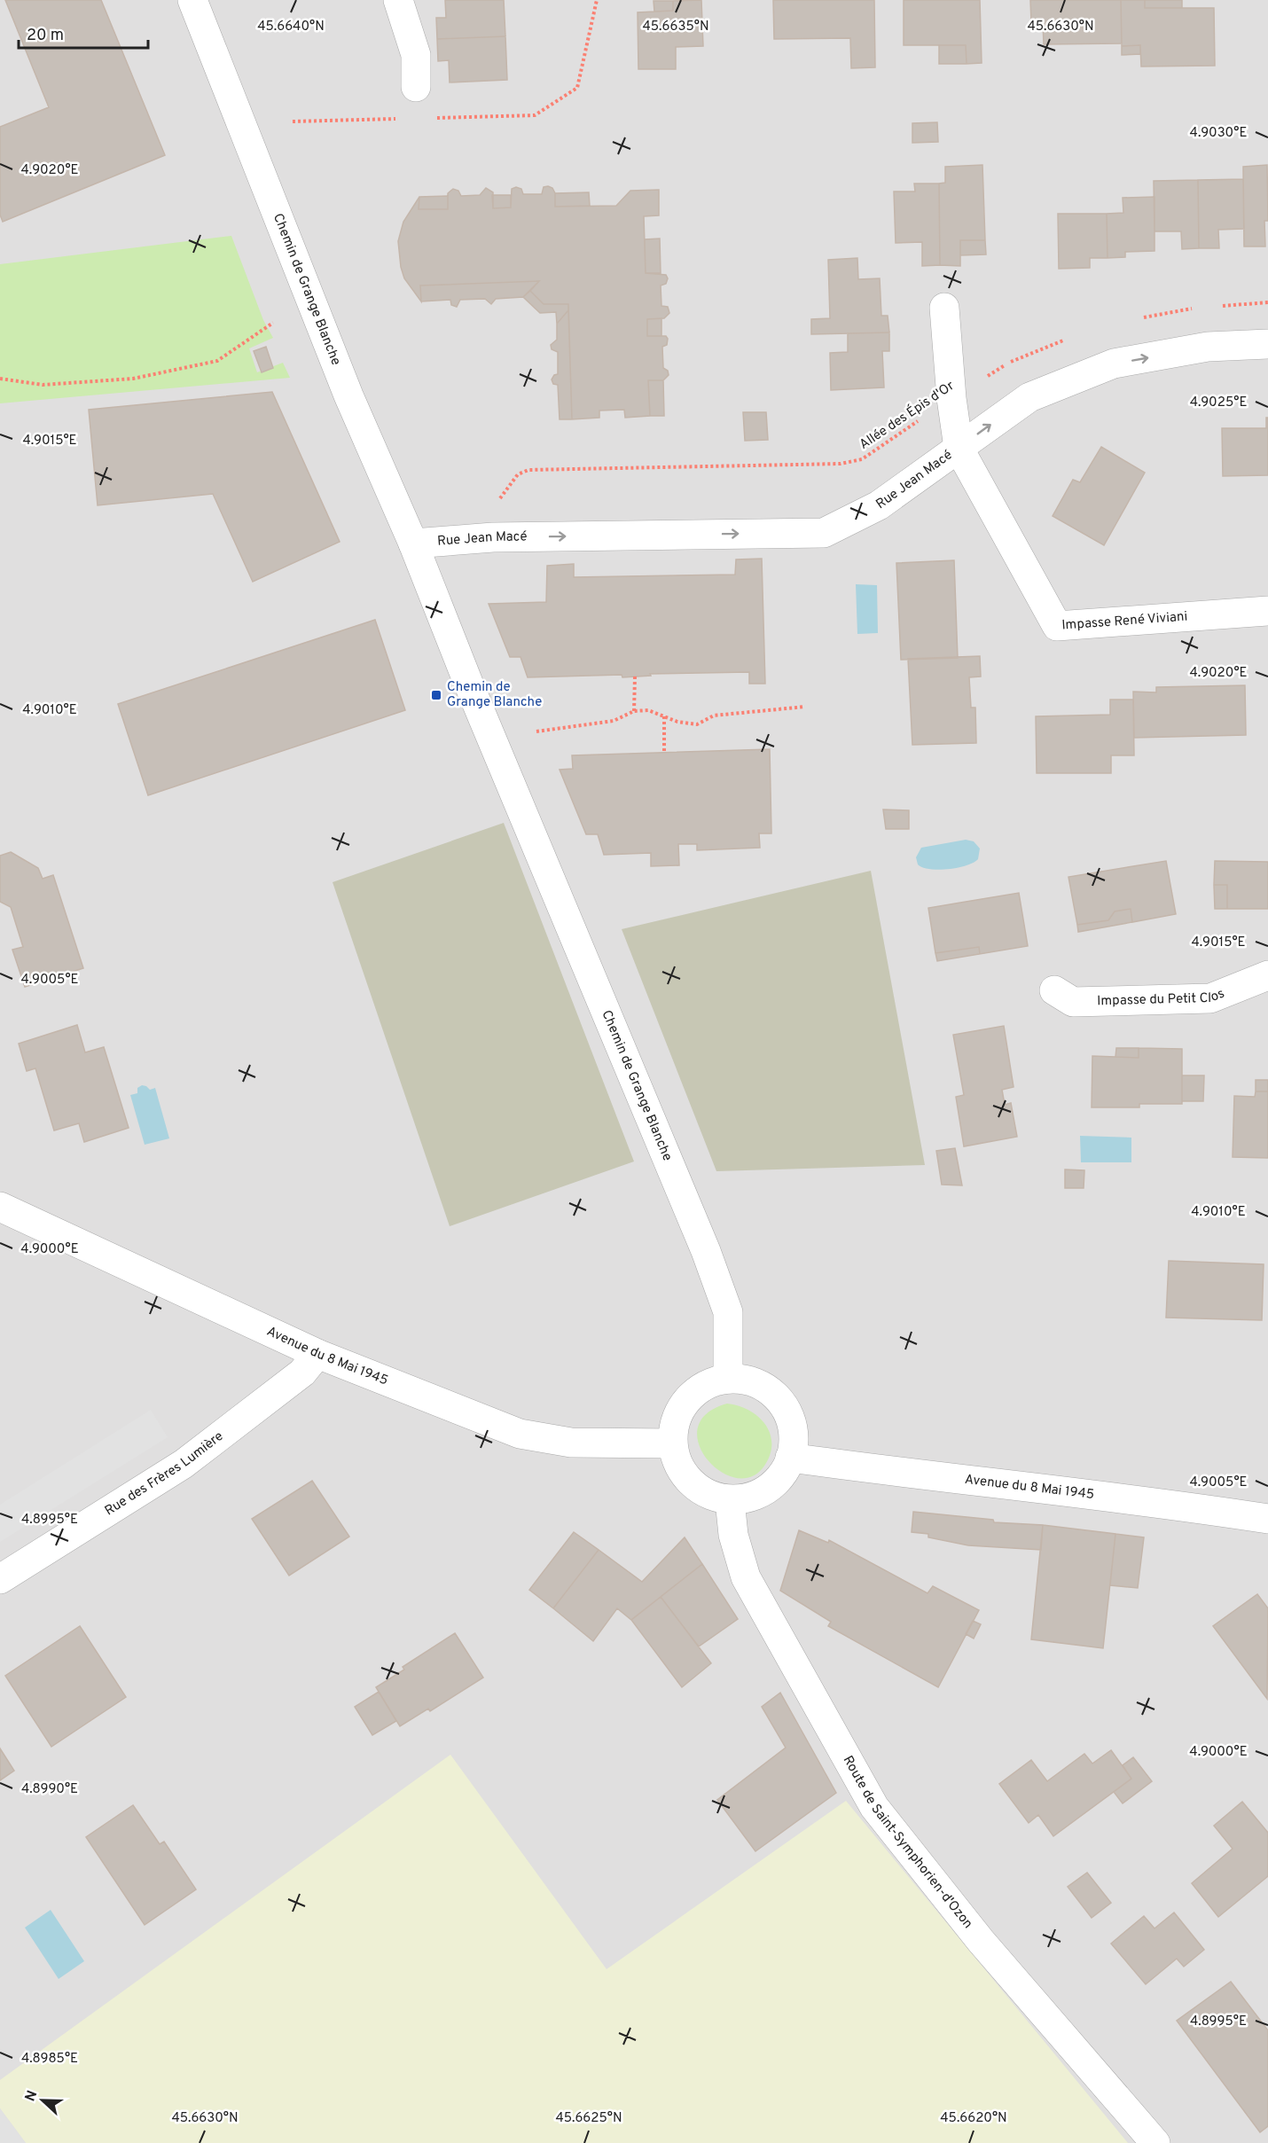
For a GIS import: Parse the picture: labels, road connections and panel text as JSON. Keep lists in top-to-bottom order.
{
  "streets": {
    "street": [
      "Chemin de Grange Blanche",
      "Rue Jean Macé",
      "Impasse René Viviani",
      "Impasse du Petit Clos",
      "Avenue du 8 Mai 1945",
      "Rue des Frères Lumière",
      "Route de Saint-Symphorien-d'Ozon"
    ],
    "path": ["Allée des Épis d'Or"]
  },
  "crossings": [
    ["Chemin de Grange Blanche", "Rue Jean Macé"],
    ["Chemin de Grange Blanche", "Avenue du 8 Mai 1945"],
    ["Chemin de Grange Blanche", "Route de Saint-Symphorien-d'Ozon"],
    ["Allée des Épis d'Or", "Rue Jean Macé"],
    ["Rue Jean Macé", "Impasse René Viviani"],
    ["Avenue du 8 Mai 1945", "Rue des Frères Lumière"],
    ["Avenue du 8 Mai 1945", "Route de Saint-Symphorien-d'Ozon"]
  ],
  "one_way": ["Rue Jean Macé"],
  "places": {
    "transit": ["Chemin de Grange Blanche"]
  },
  "scale_bar": "20 m",
  "north": "left",
  "coordinates": [
    "45.6640°N",
    "45.6635°N",
    "45.6630°N",
    "4.9030°E",
    "4.9020°E",
    "4.9025°E",
    "4.9015°E",
    "4.9010°E",
    "4.9005°E",
    "4.9000°E",
    "4.8995°E",
    "4.8990°E",
    "4.8985°E",
    "45.6625°N",
    "45.6620°N"
  ]
}
